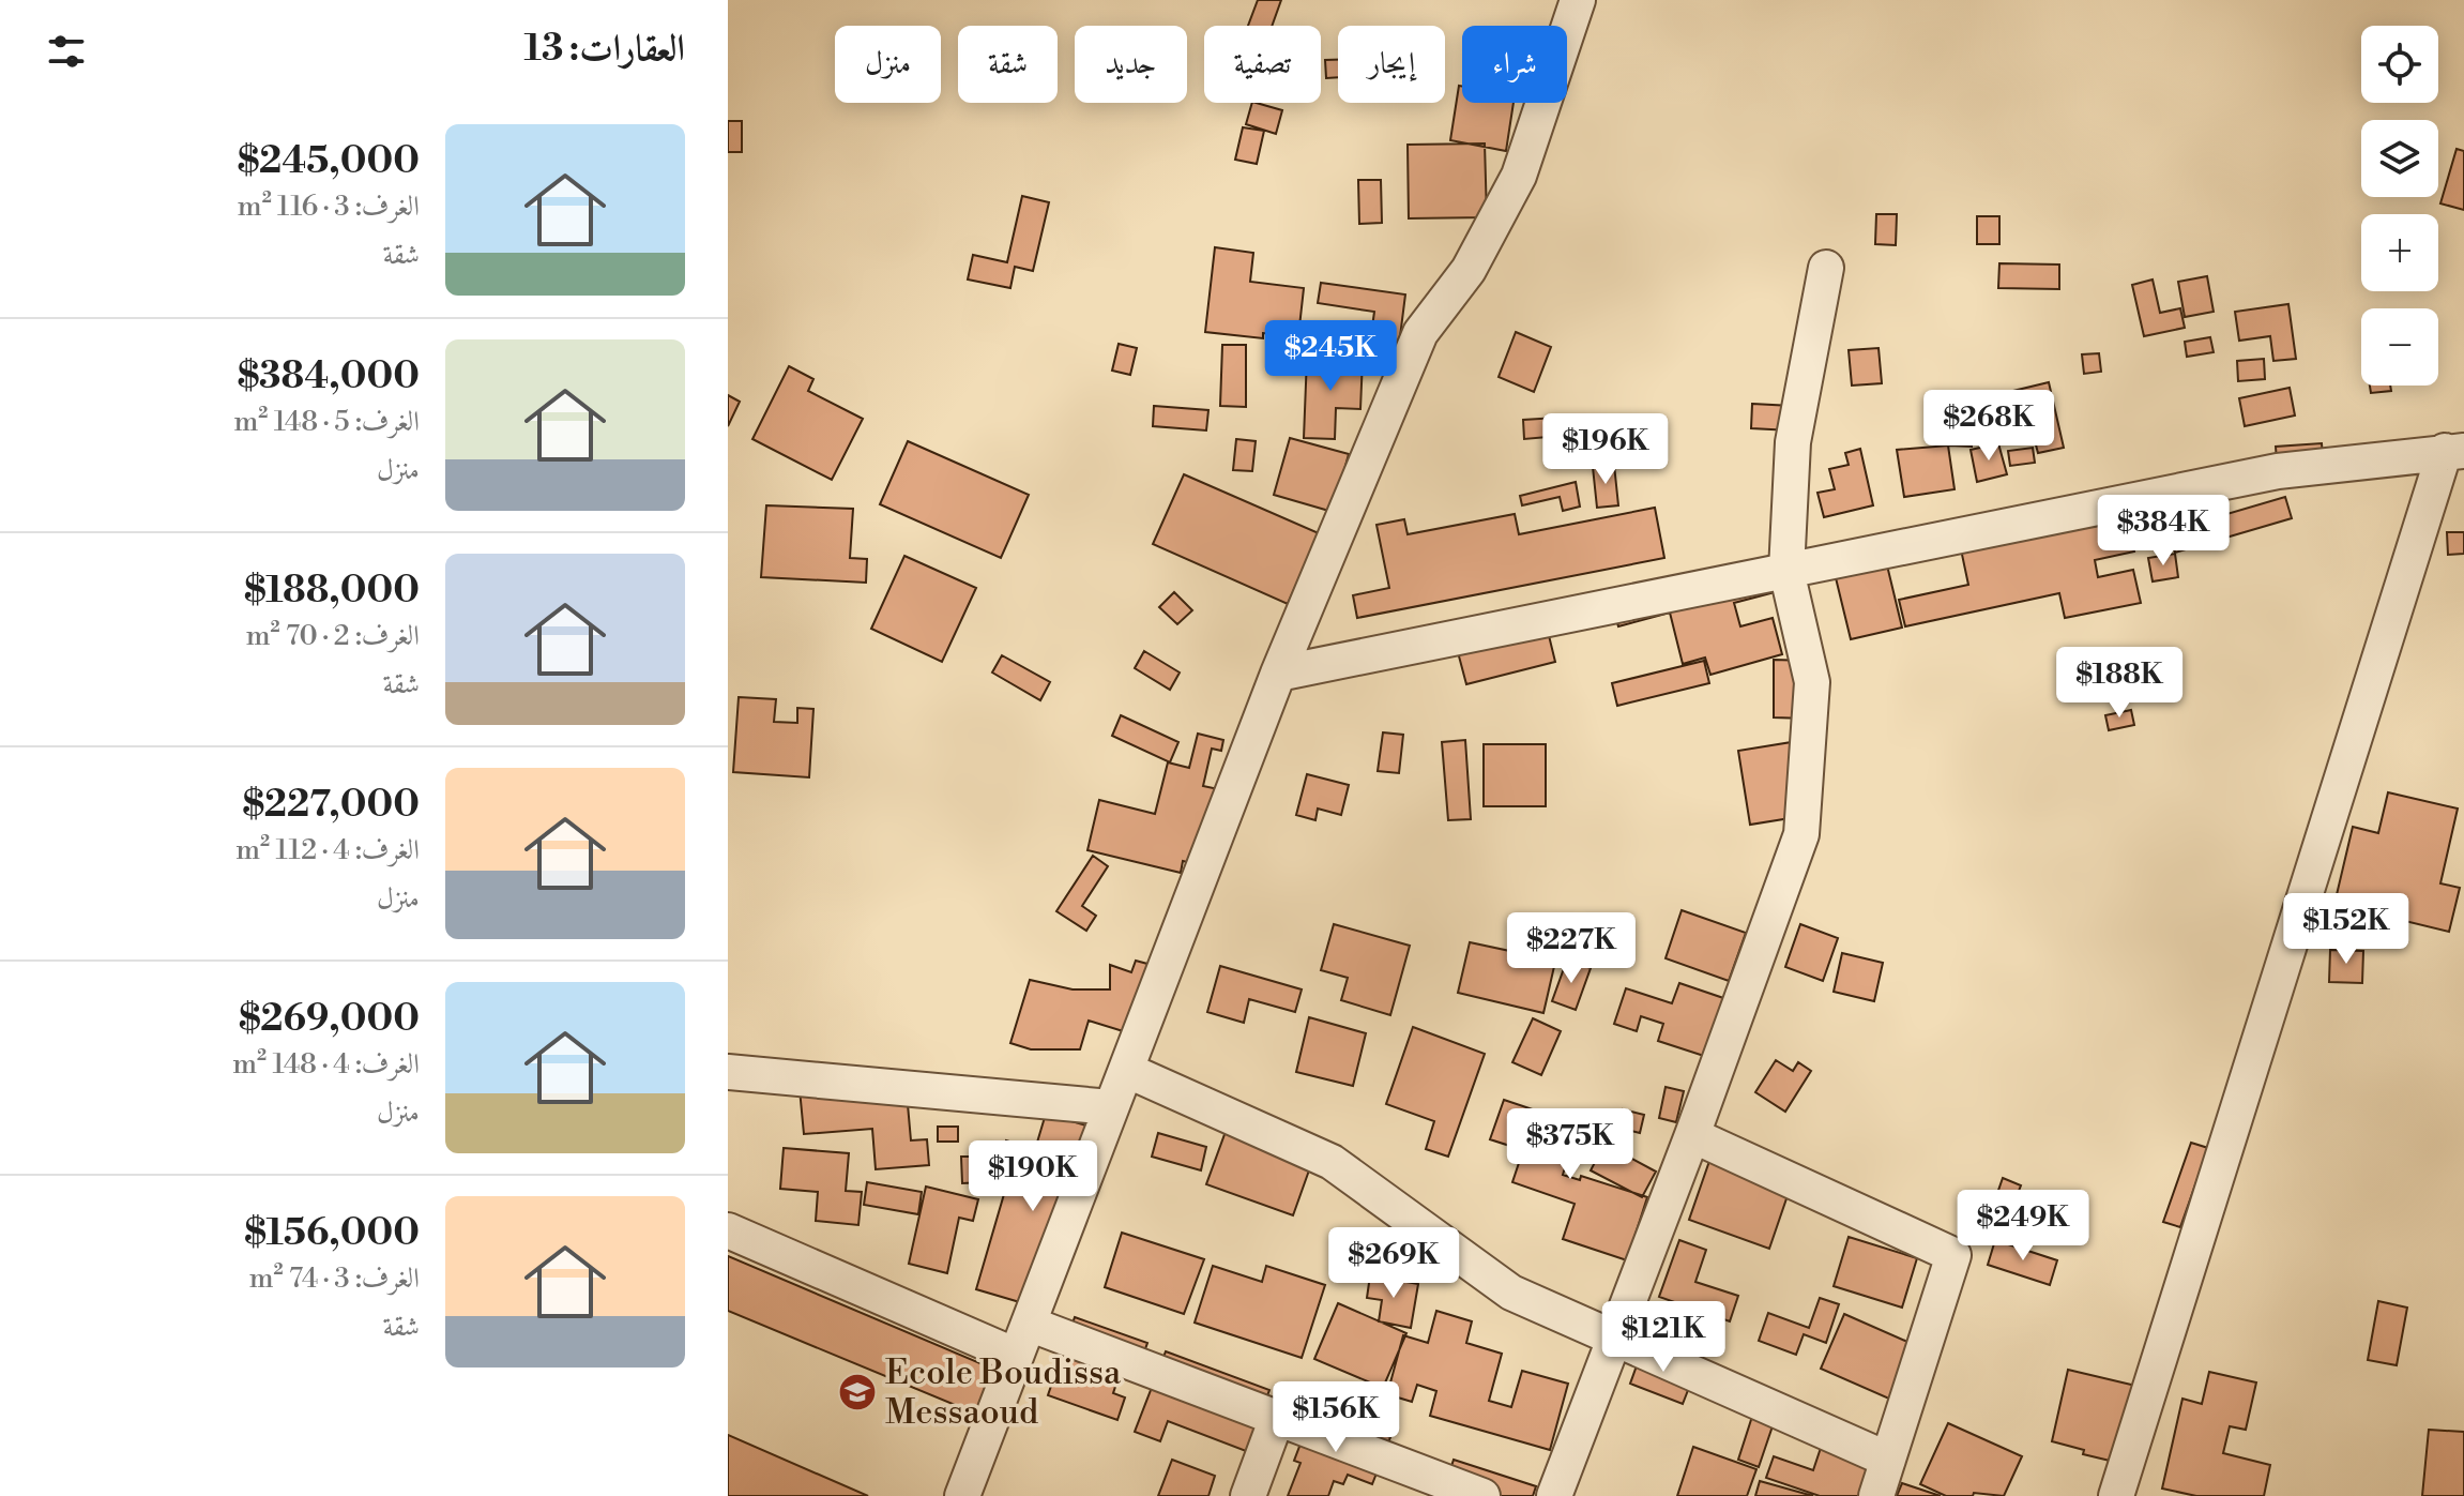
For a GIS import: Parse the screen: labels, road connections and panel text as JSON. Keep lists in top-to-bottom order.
{
  "places": {
    "school or university": ["Ecole Boudissa Messaoud"]
  },
  "page": {
    "heading": "العقارات: 13",
    "map_buttons": ["+", "−"],
    "chip": [
      "شراء",
      "إيجار",
      "تصفية",
      "جديد",
      "شقة",
      "منزل"
    ],
    "list": [
      {
        "name": "$245,000",
        "note": "الغرف: 3 · 116 m² · شقة"
      },
      {
        "name": "$384,000",
        "note": "الغرف: 5 · 148 m² · منزل"
      },
      {
        "name": "$188,000",
        "note": "الغرف: 2 · 70 m² · شقة"
      },
      {
        "name": "$227,000",
        "note": "الغرف: 4 · 112 m² · منزل"
      },
      {
        "name": "$269,000",
        "note": "الغرف: 4 · 148 m² · منزل"
      },
      {
        "name": "$156,000",
        "note": "الغرف: 3 · 74 m² · شقة"
      }
    ],
    "price": [
      "$245K",
      "$268K",
      "$196K",
      "$384K",
      "$188K",
      "$152K",
      "$227K",
      "$375K",
      "$190K",
      "$249K",
      "$269K",
      "$121K",
      "$156K"
    ]
  }
}
